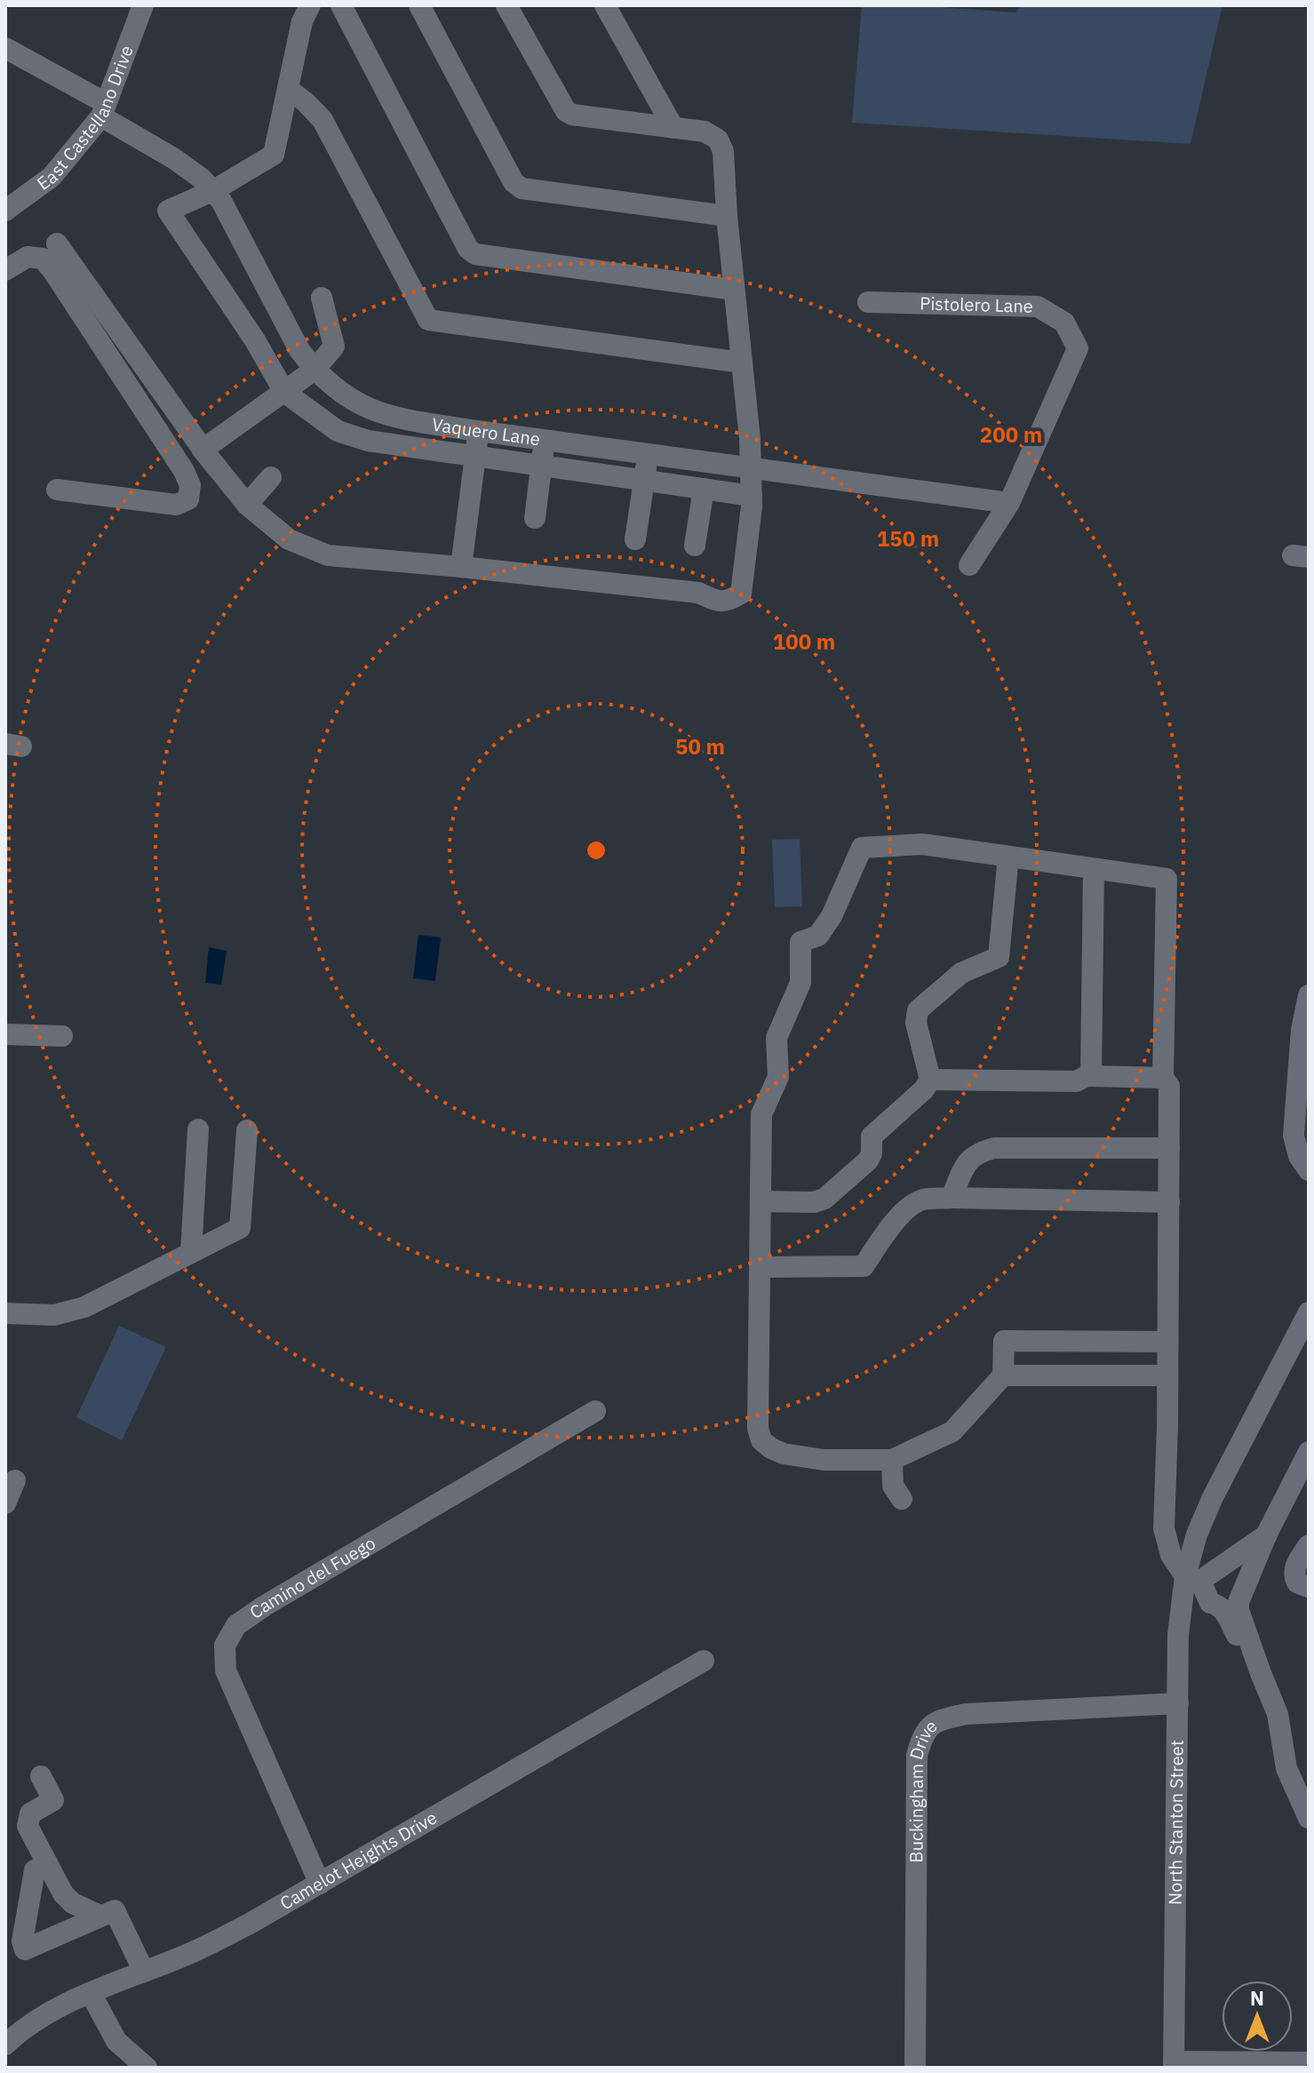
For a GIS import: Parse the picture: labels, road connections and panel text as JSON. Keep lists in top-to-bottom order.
{
  "streets": {
    "street": [
      "East Castellano Drive",
      "Pistolero Lane",
      "Vaquero Lane",
      "Camino del Fuego",
      "Buckingham Drive",
      "North Stanton Street",
      "Camelot Heights Drive"
    ]
  },
  "crossings": [
    ["East Castellano Drive", "Vaquero Lane"],
    ["Pistolero Lane", "Vaquero Lane"],
    ["Camino del Fuego", "Camelot Heights Drive"],
    ["Buckingham Drive", "North Stanton Street"]
  ],
  "north": "top",
  "rings": [
    "200 m",
    "150 m",
    "100 m",
    "50 m"
  ]
}
